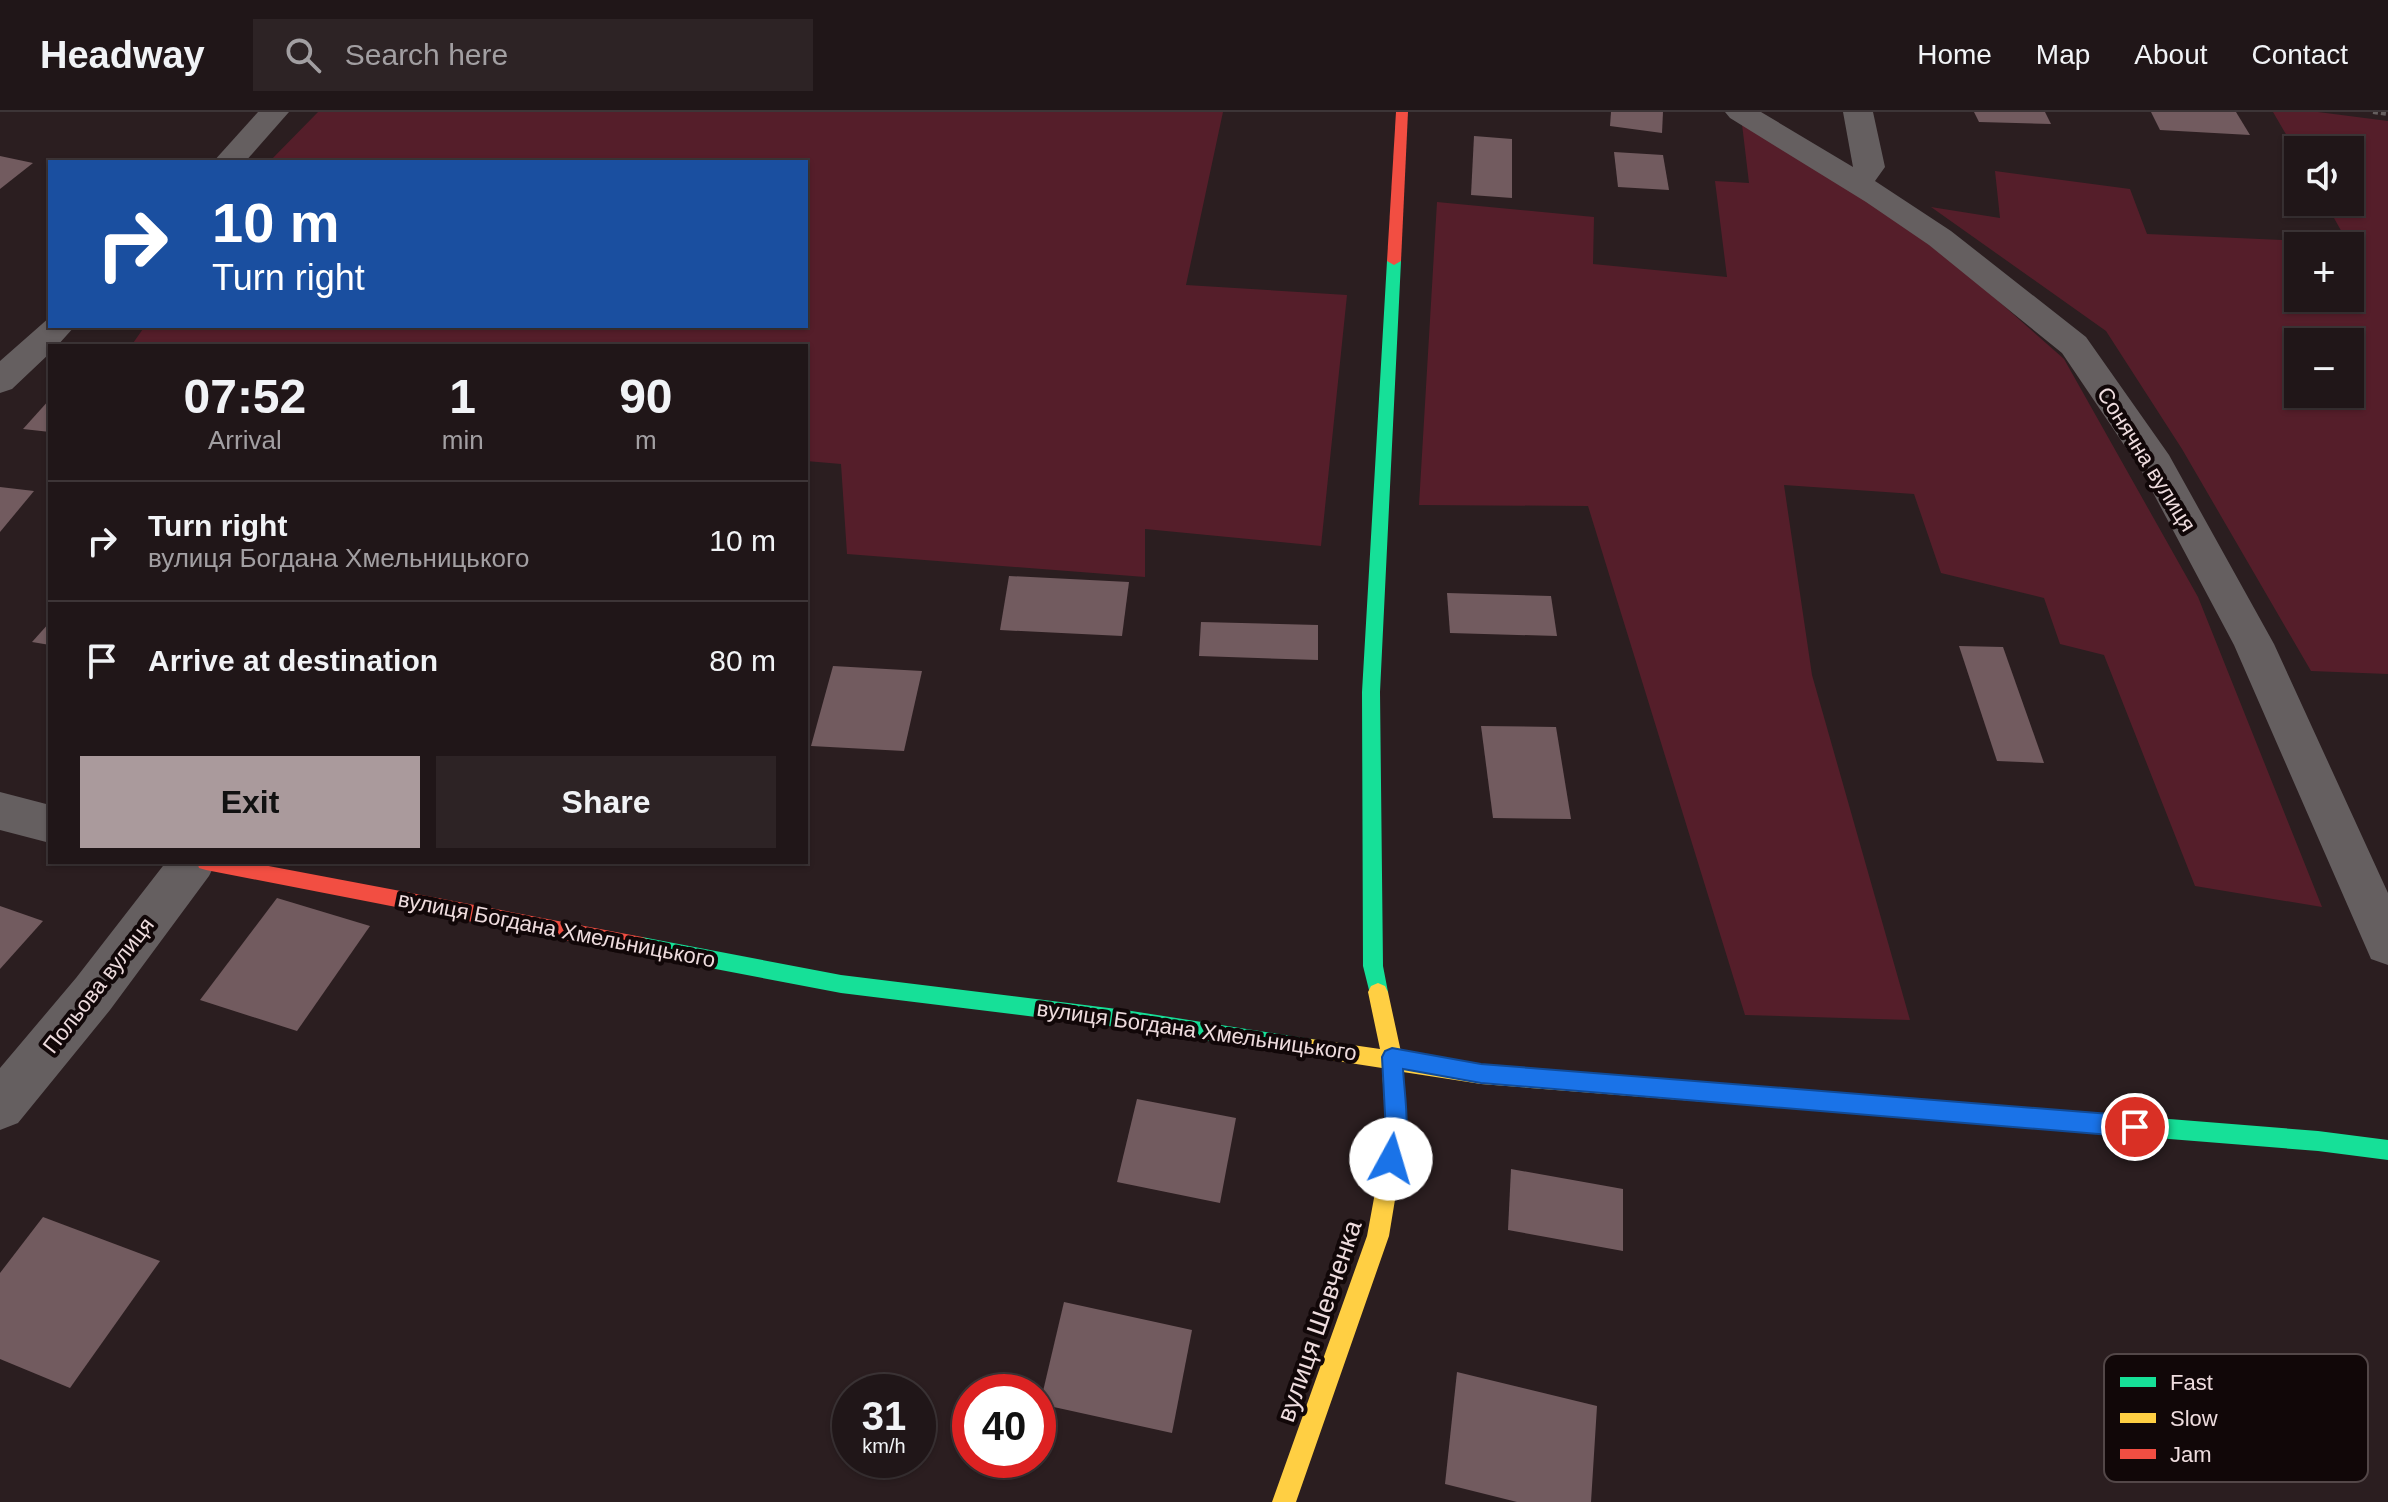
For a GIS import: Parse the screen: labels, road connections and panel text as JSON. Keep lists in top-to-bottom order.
{
  "streets": {
    "street": [
      "Сонячна вулиця",
      "вулиця Богдана Хмельницького",
      "Польова вулиця",
      "вулиця Шевченка"
    ]
  },
  "crossings": [
    ["вулиця Богдана Хмельницького", "вулиця Шевченка"]
  ],
  "legend": ["Fast", "Slow", "Jam"],
  "page": {
    "header": "Headway",
    "search": "Search here",
    "nav": [
      "Home",
      "Map",
      "About",
      "Contact"
    ],
    "map_buttons": ["+", "−"],
    "turn": ["10 m", "Turn right"],
    "eta": [
      "07:52",
      "Arrival",
      "1",
      "min",
      "90",
      "m"
    ],
    "list": [
      {
        "name": "Turn right",
        "note": "вулиця Богдана Хмельницького",
        "value": "10 m"
      },
      {
        "name": "Arrive at destination",
        "value": "80 m"
      }
    ],
    "buttons": ["Exit", "Share"],
    "speed": "31 km/h",
    "limit": "40"
  }
}
